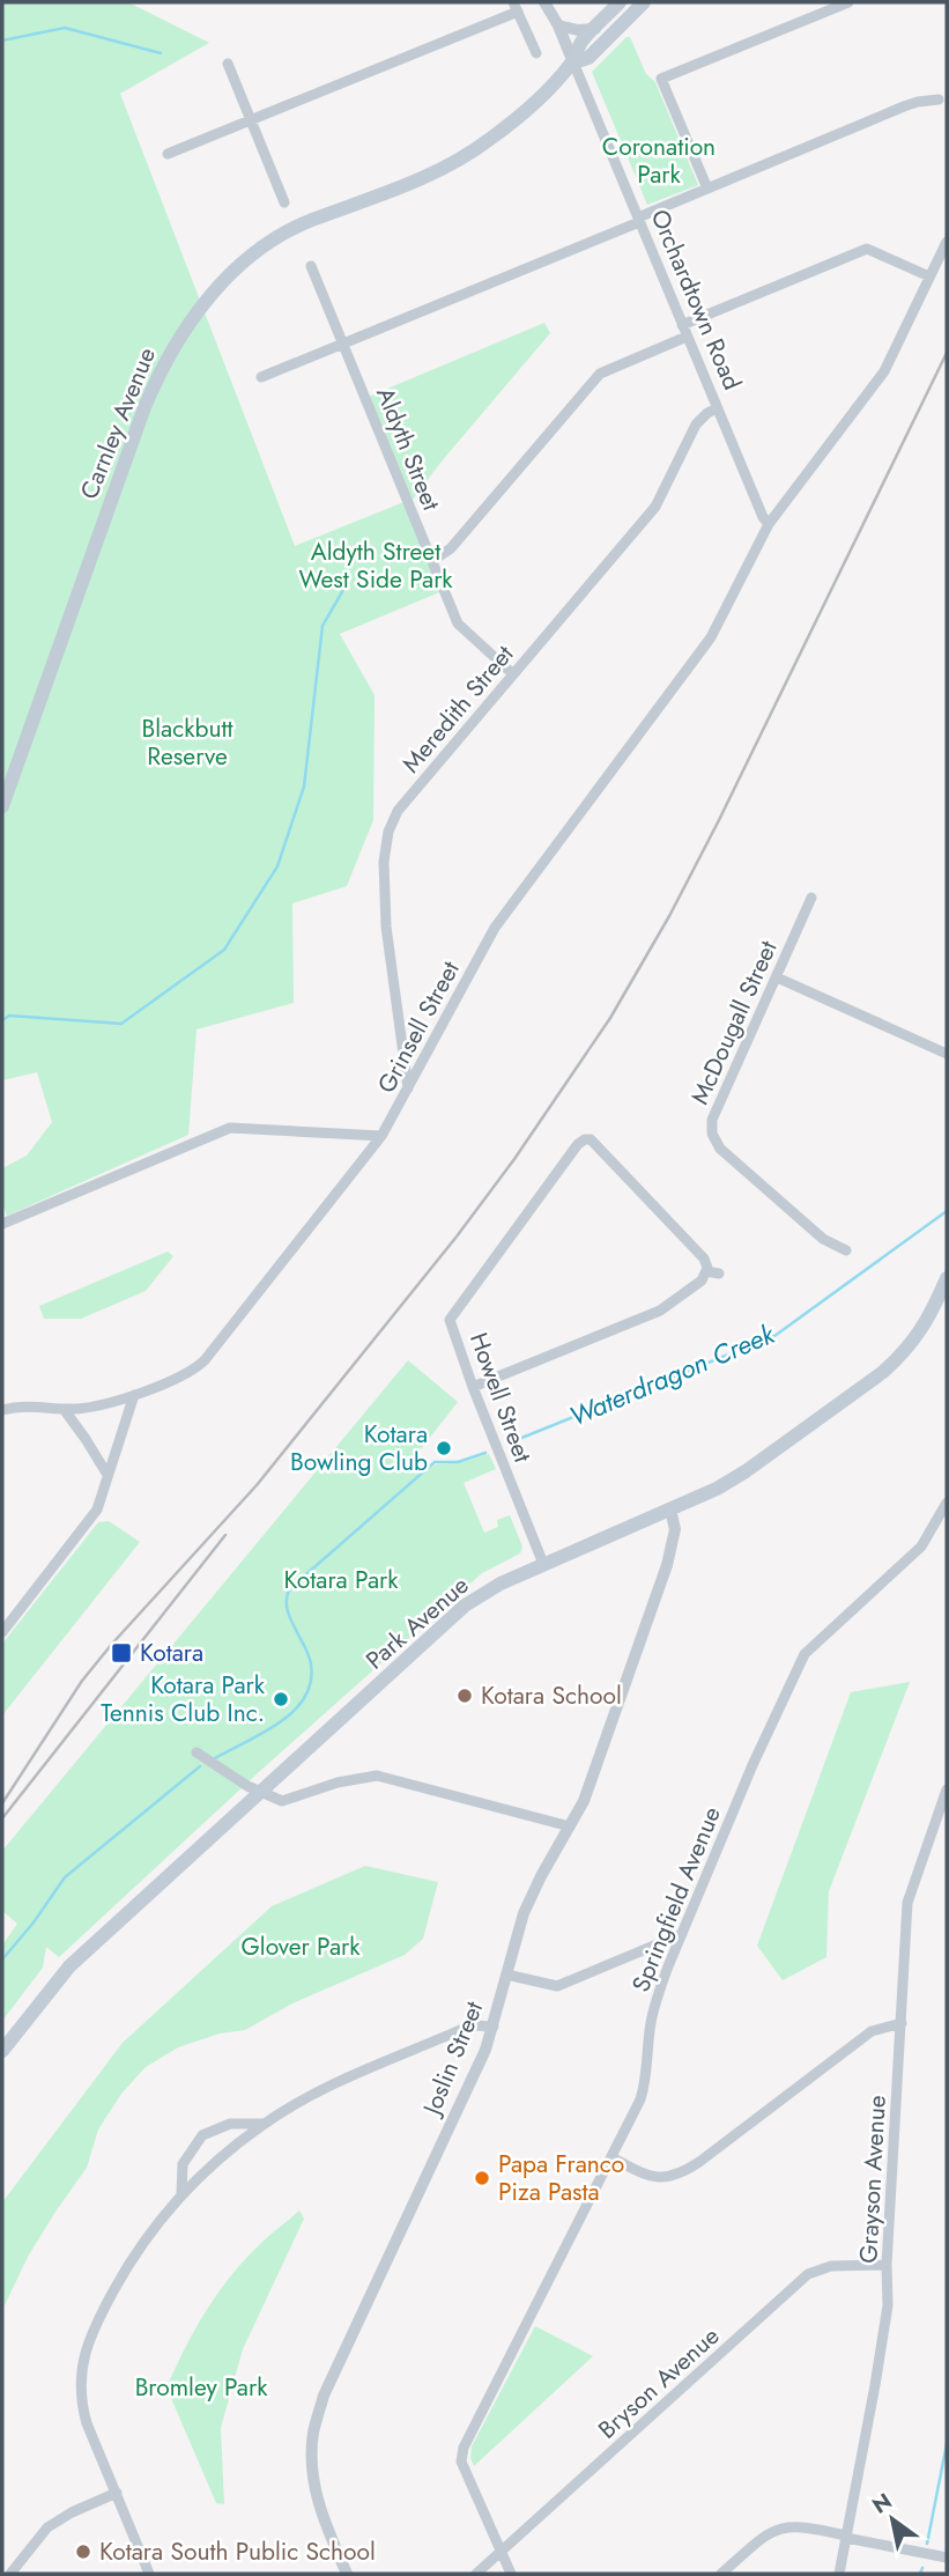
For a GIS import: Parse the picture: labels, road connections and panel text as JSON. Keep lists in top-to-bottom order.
{
  "streets": {
    "main road": ["Carnley Avenue", "Park Avenue"],
    "street": [
      "Orchardtown Road",
      "Aldyth Street",
      "Meredith Street",
      "McDougall Street",
      "Grinsell Street",
      "Howell Street",
      "Springfield Avenue",
      "Joslin Street",
      "Grayson Avenue",
      "Bryson Avenue"
    ]
  },
  "crossings": [
    ["Orchardtown Road", "Carnley Avenue"],
    ["Orchardtown Road", "Meredith Street"],
    ["Orchardtown Road", "Grinsell Street"],
    ["Aldyth Street", "Meredith Street"],
    ["Meredith Street", "Grinsell Street"],
    ["Howell Street", "Park Avenue"],
    ["Park Avenue", "Joslin Street"],
    ["Springfield Avenue", "Bryson Avenue"],
    ["Grayson Avenue", "Bryson Avenue"]
  ],
  "water": ["Waterdragon Creek"],
  "parks": [
    "Coronation Park",
    "Aldyth Street West Side Park",
    "Blackbutt Reserve",
    "Kotara Park",
    "Glover Park",
    "Bromley Park"
  ],
  "places": {
    "other": [
      "Kotara Bowling Club",
      "Kotara School",
      "Kotara Park Tennis Club Inc.",
      "Papa Franco Piza Pasta",
      "Kotara South Public School"
    ],
    "transit": ["Kotara"]
  },
  "north": "top left"
}
